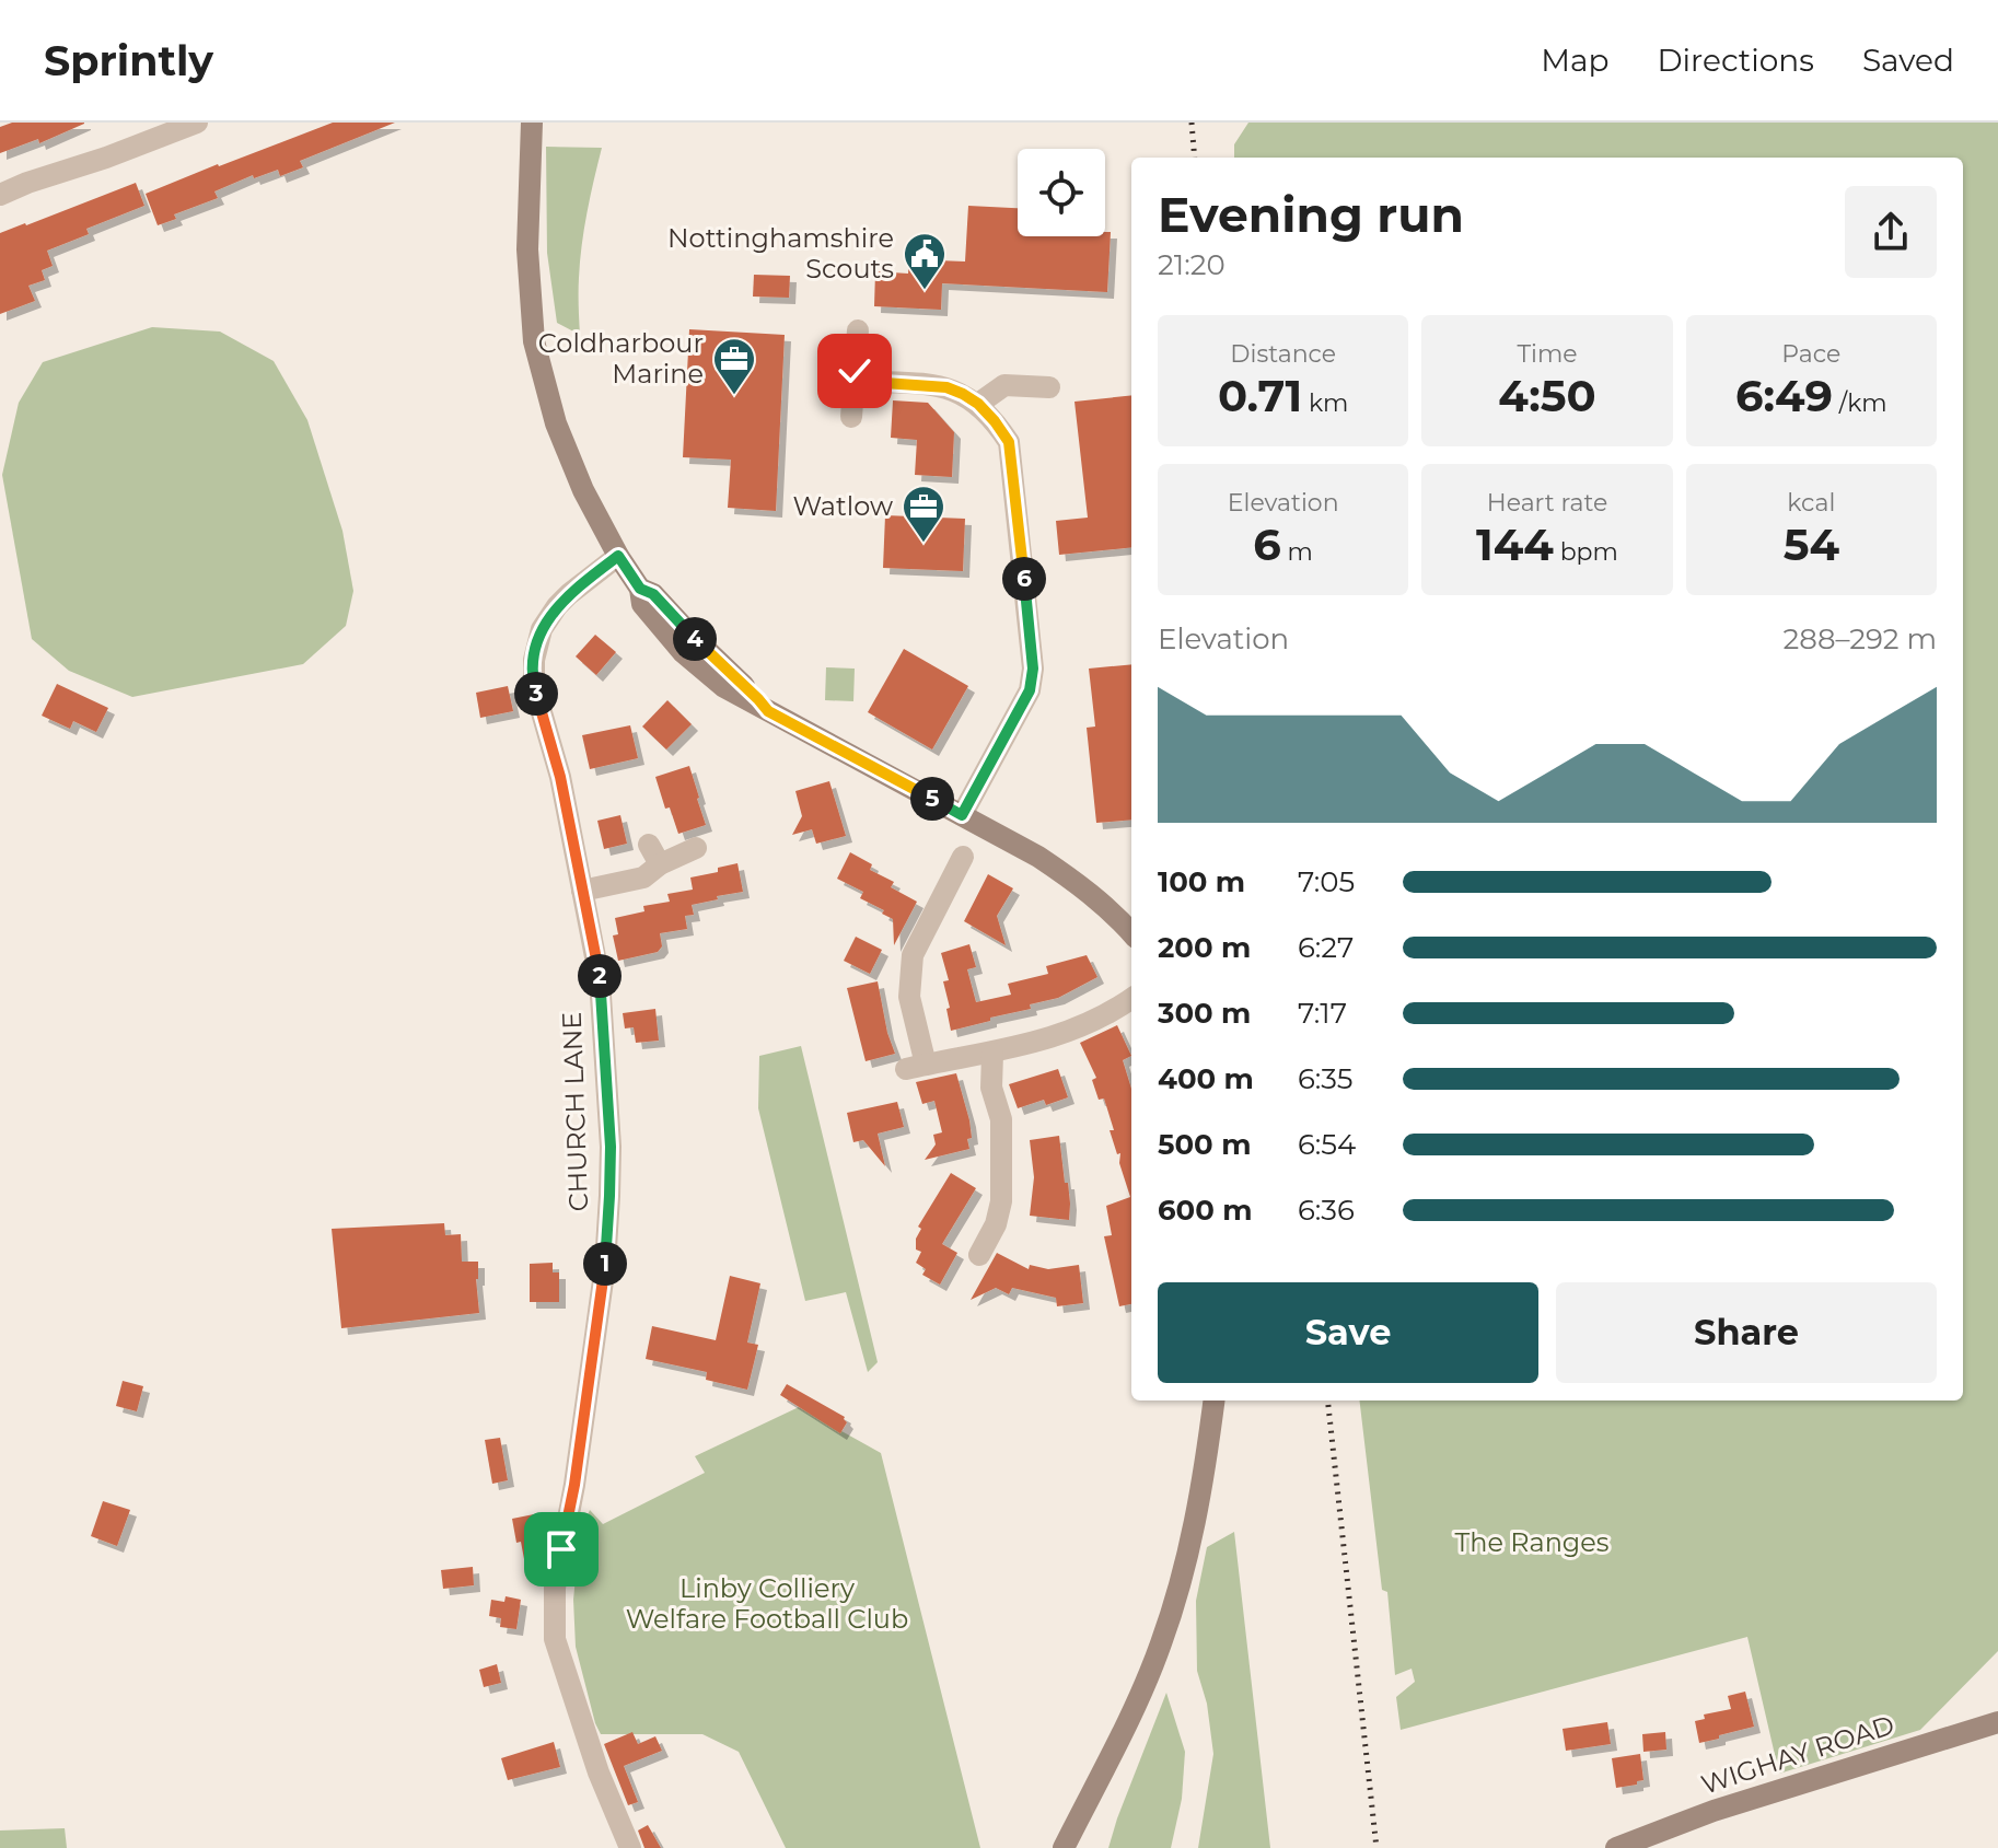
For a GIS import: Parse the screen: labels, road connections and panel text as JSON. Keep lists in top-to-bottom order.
{
  "streets": {
    "street": ["CHURCH LANE", "WIGHAY ROAD"]
  },
  "parks": ["The Ranges", "Linby Colliery Welfare Football Club"],
  "places": {
    "public building": ["Nottinghamshire Scouts"],
    "office": ["Coldharbour Marine", "Watlow"]
  },
  "page": {
    "header": "Sprintly",
    "nav": ["Map", "Directions", "Saved"],
    "heading": ["Evening run", "21:20"],
    "stats": [
      ["Distance", "0.71 km"],
      ["Time", "4:50"],
      ["Pace", "6:49 /km"],
      ["Elevation", "6 m"],
      ["Heart rate", "144 bpm"],
      ["kcal", "54"]
    ],
    "pins": [
      "6",
      "4",
      "3",
      "5",
      "2",
      "1"
    ],
    "chart": ["Elevation", "288–292 m"],
    "list": [
      {
        "name": "100 m",
        "note": "7:05"
      },
      {
        "name": "200 m",
        "note": "6:27"
      },
      {
        "name": "300 m",
        "note": "7:17"
      },
      {
        "name": "400 m",
        "note": "6:35"
      },
      {
        "name": "500 m",
        "note": "6:54"
      },
      {
        "name": "600 m",
        "note": "6:36"
      }
    ],
    "buttons": ["Save", "Share"]
  }
}
